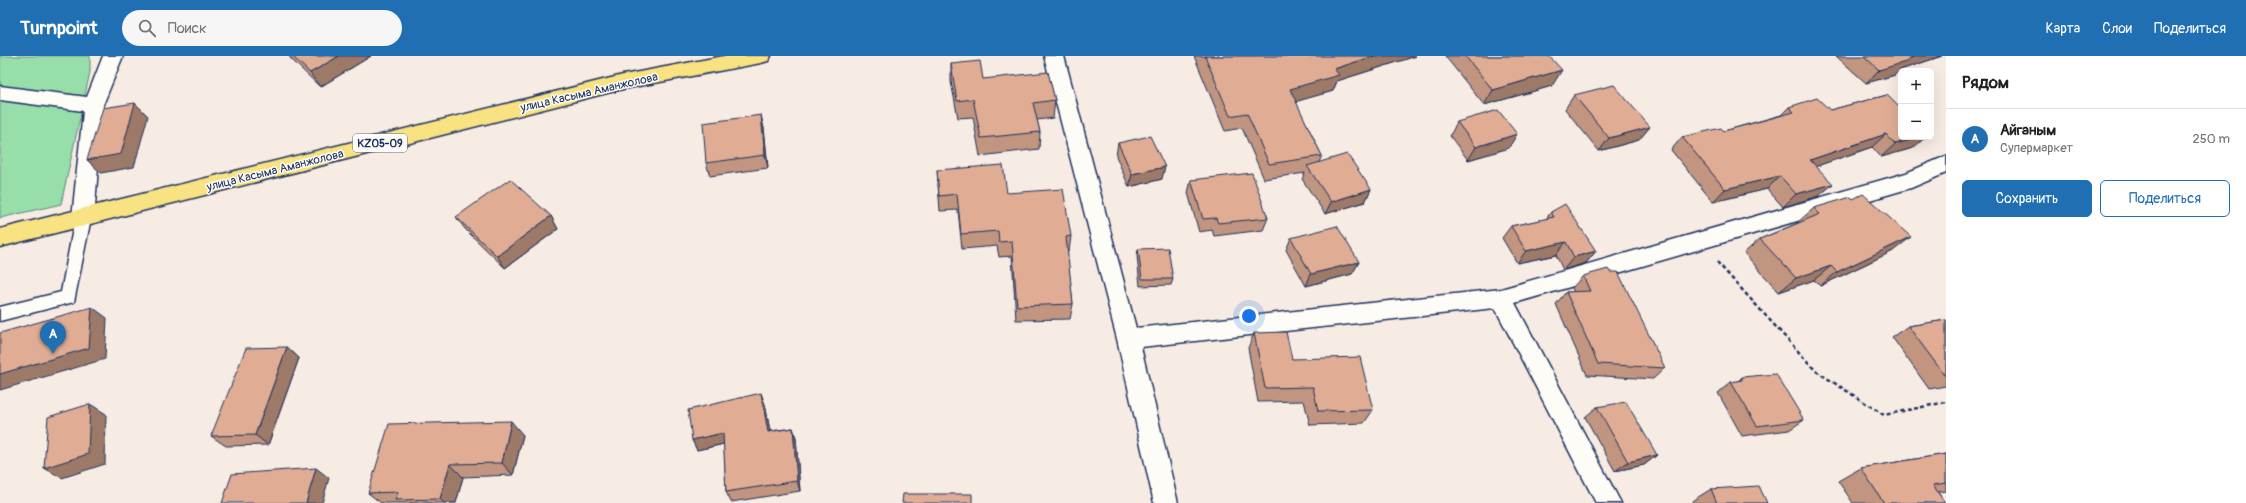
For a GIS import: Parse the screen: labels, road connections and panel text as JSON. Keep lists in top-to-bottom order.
{
  "streets": {
    "main road": ["улица Касыма Аманжолова", "KZ05-09"]
  },
  "page": {
    "header": "Turnpoint",
    "search": "Поиск",
    "nav": ["Карта", "Слои", "Поделиться"],
    "heading": "Рядом",
    "map_buttons": ["+", "−"],
    "list": [
      {
        "mark": "A",
        "name": "Айганым",
        "note": "Супермаркет",
        "value": "250 m"
      }
    ],
    "buttons": ["Сохранить", "Поделиться"],
    "pins": "A"
  }
}
